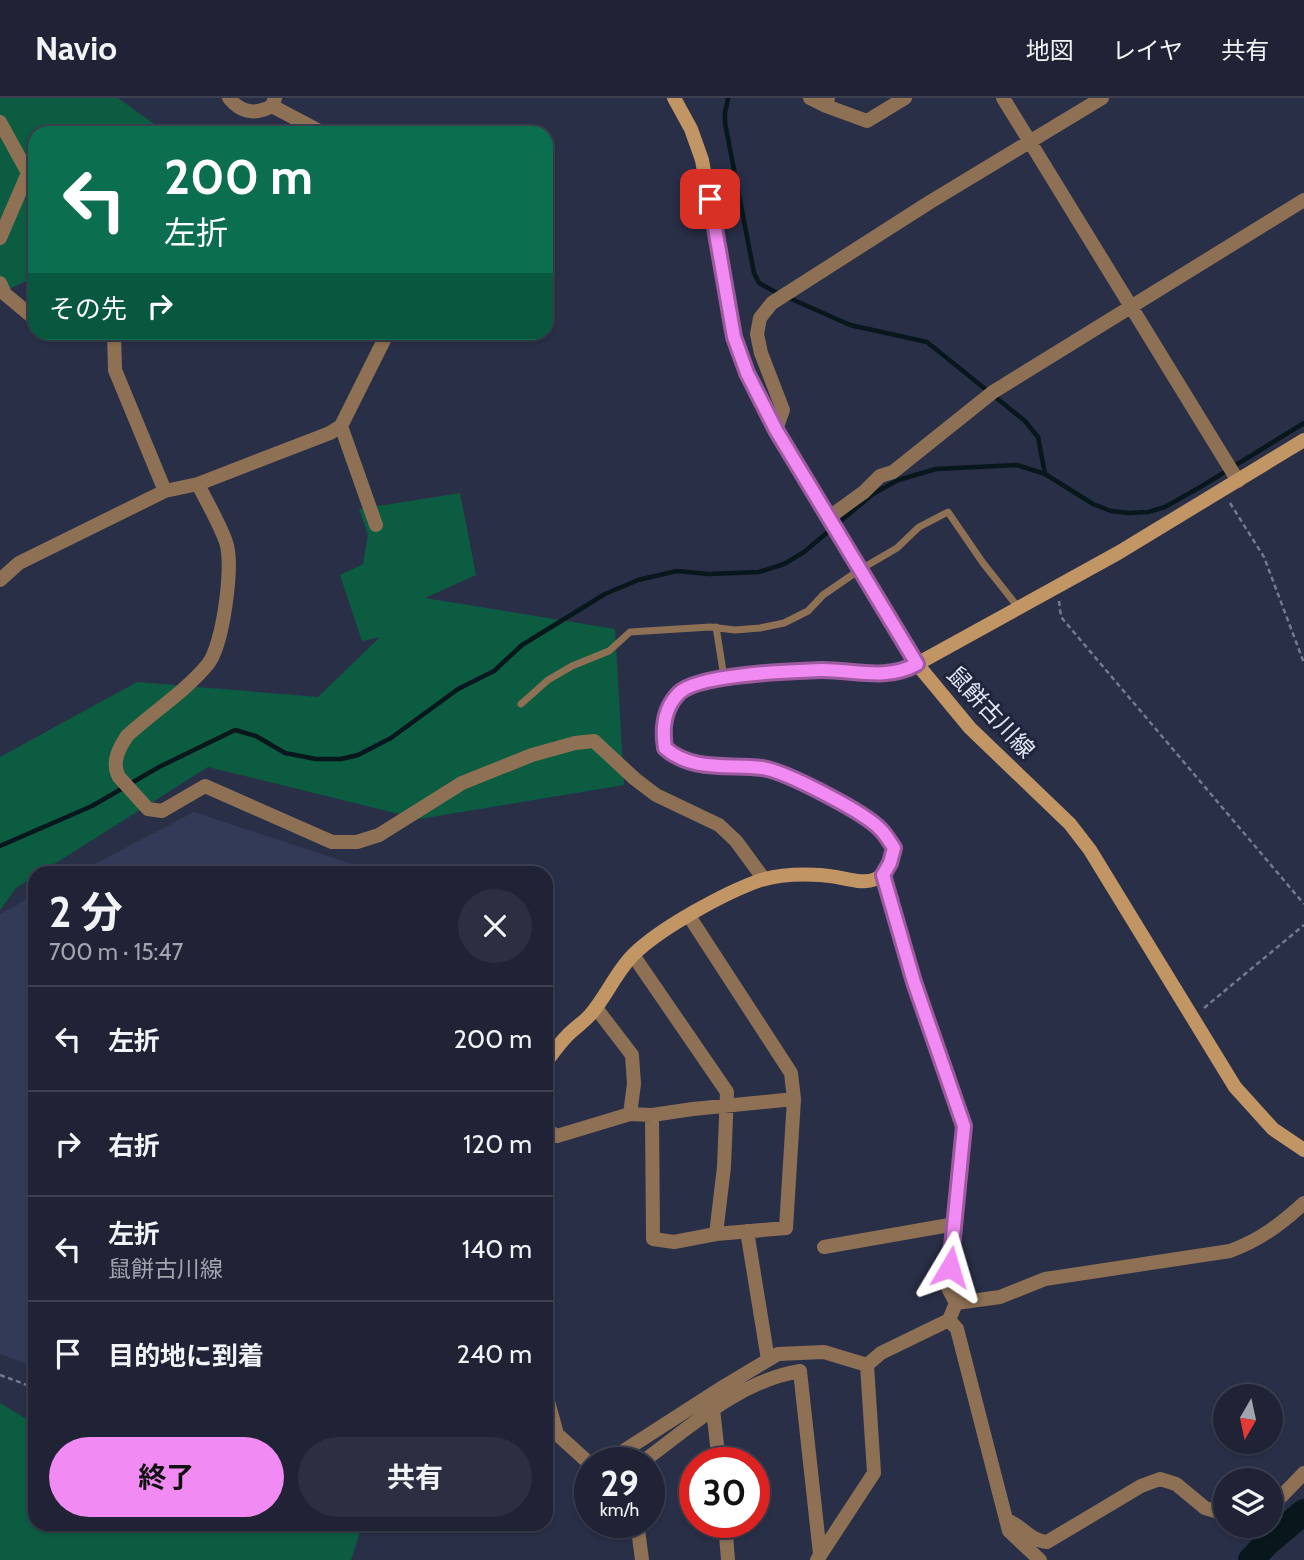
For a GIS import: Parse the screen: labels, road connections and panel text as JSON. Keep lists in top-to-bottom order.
{
  "streets": {
    "street": ["鼠餅古川線"]
  },
  "north": "bottom",
  "page": {
    "header": "Navio",
    "nav": ["地図", "レイヤ", "共有"],
    "turn": ["200 m", "左折"],
    "then": "その先",
    "heading": ["2 分", "700 m · 15:47"],
    "list": [
      {
        "name": "左折",
        "value": "200 m"
      },
      {
        "name": "右折",
        "value": "120 m"
      },
      {
        "name": "左折",
        "note": "鼠餅古川線",
        "value": "140 m"
      },
      {
        "name": "目的地に到着",
        "value": "240 m"
      }
    ],
    "buttons": ["終了", "共有"],
    "speed": "29 km/h",
    "limit": "30"
  }
}
